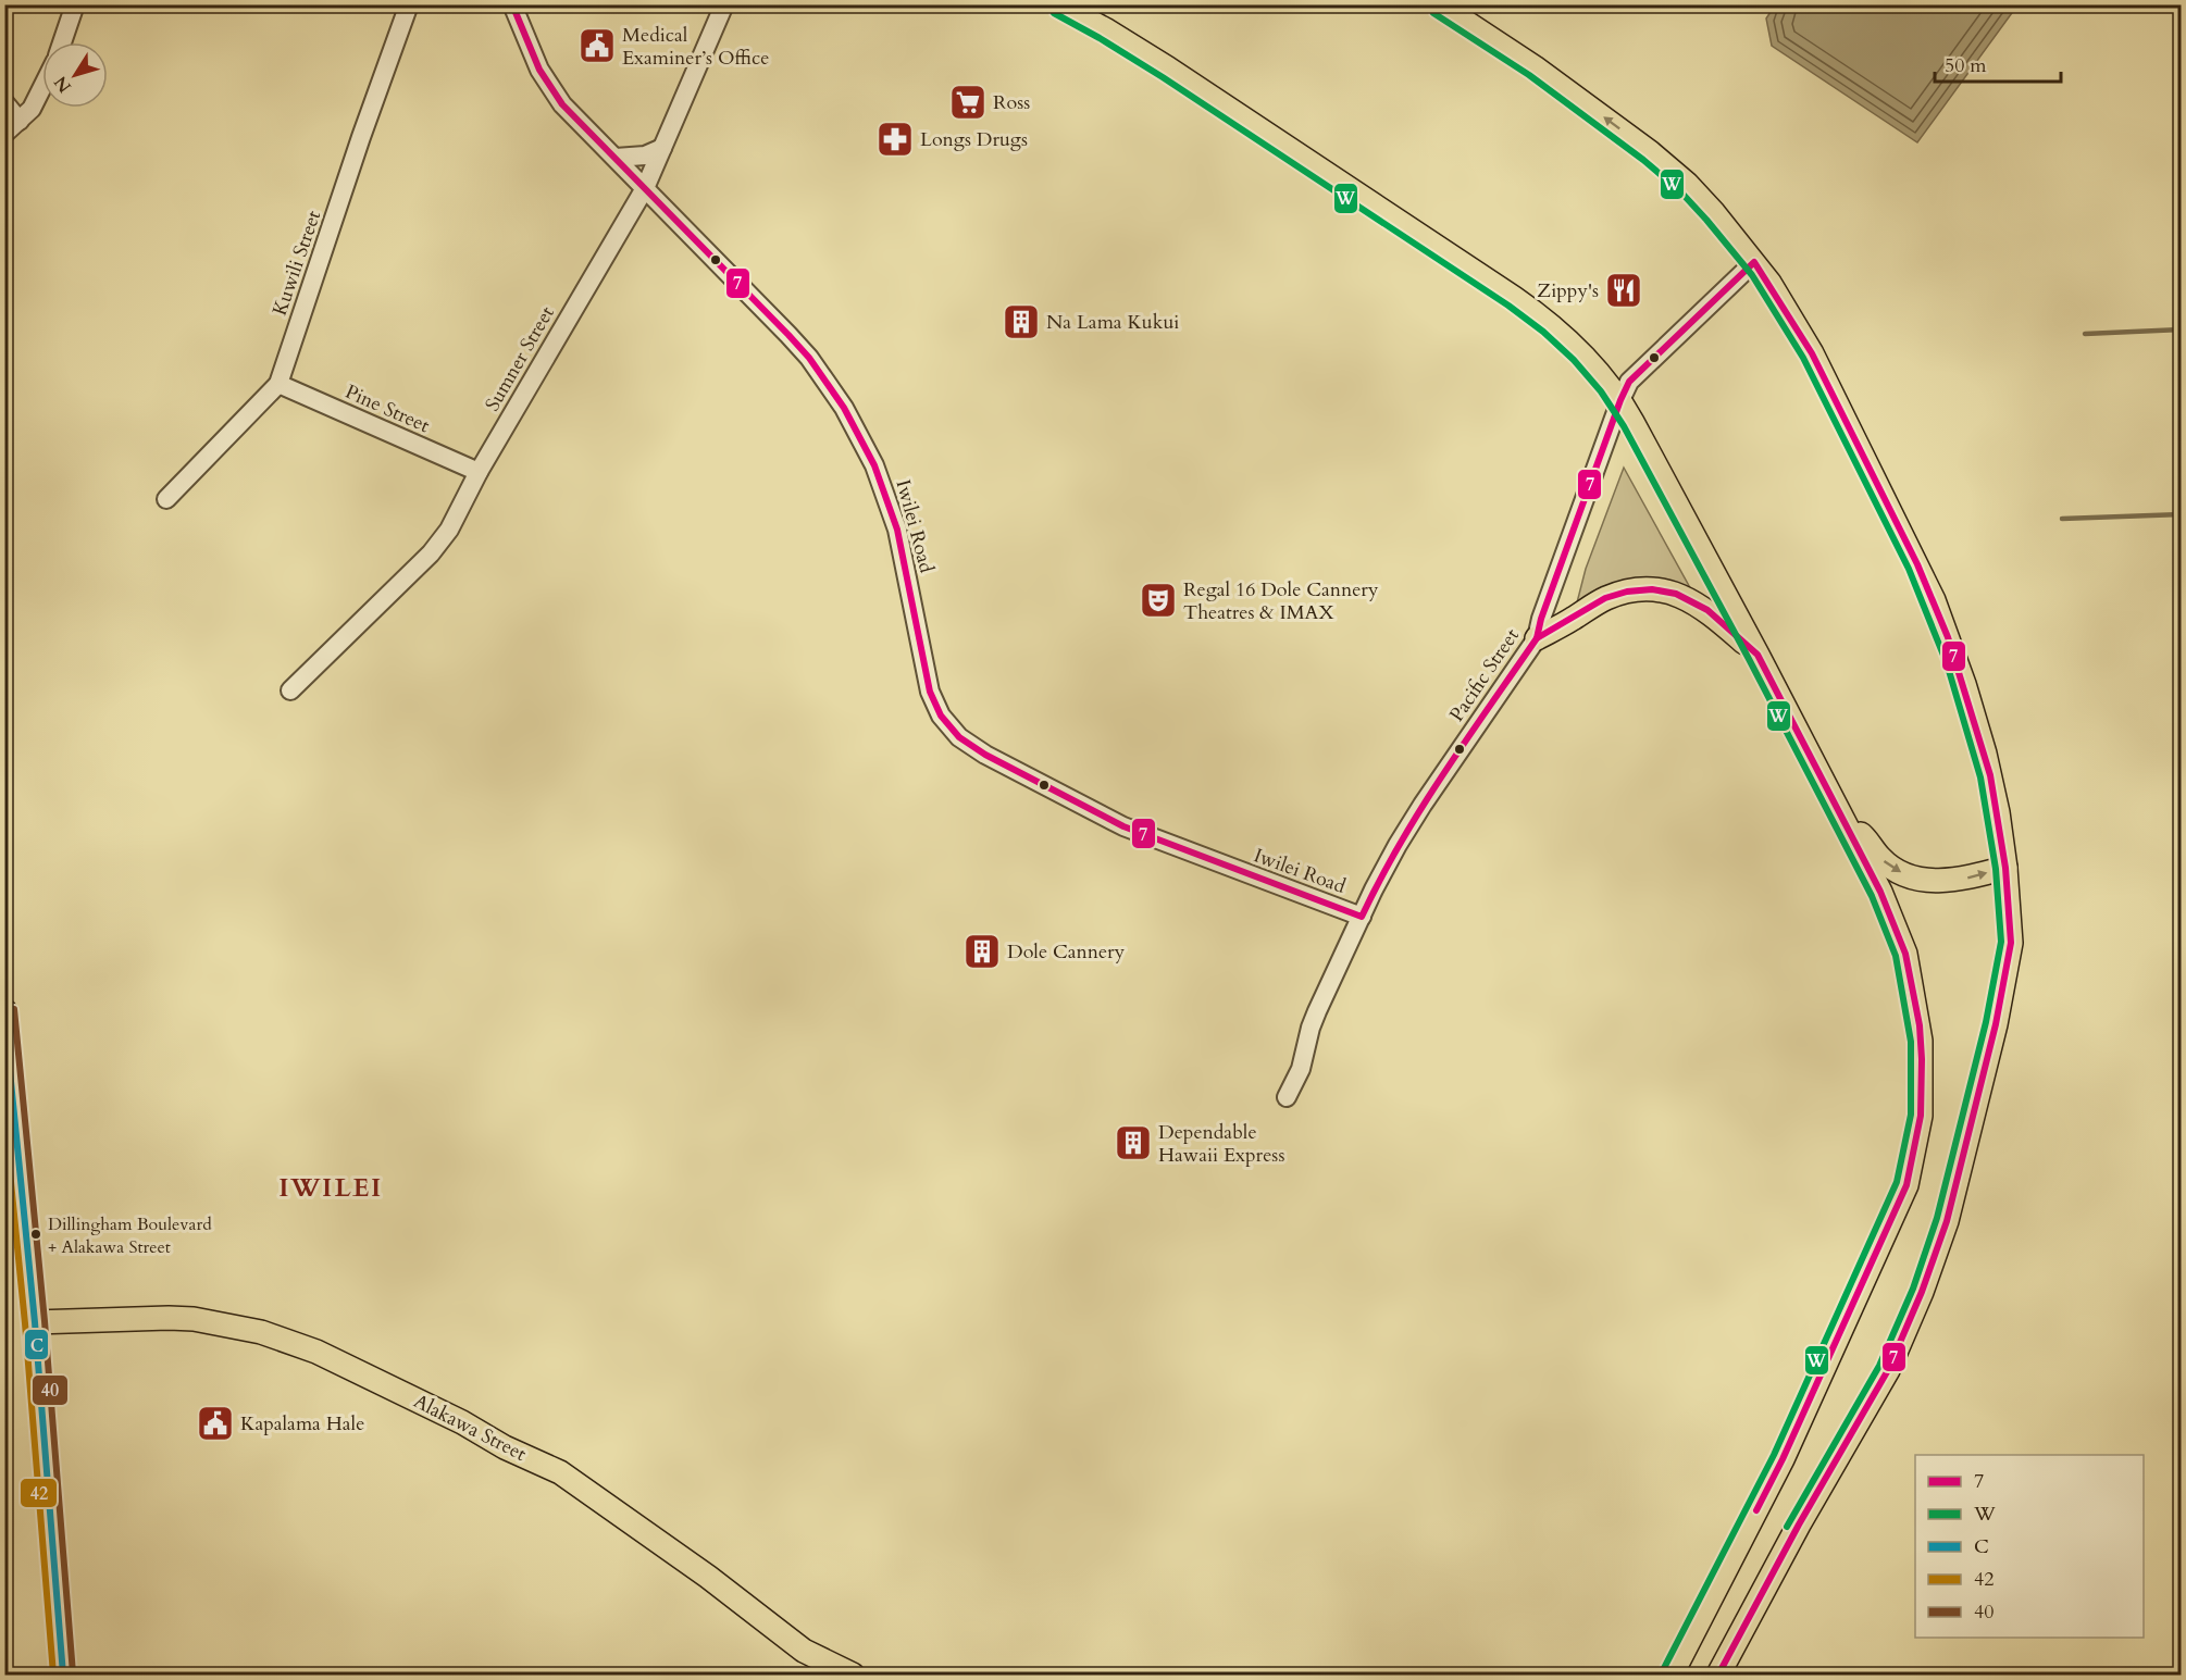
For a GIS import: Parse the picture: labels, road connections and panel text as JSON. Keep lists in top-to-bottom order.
{
  "streets": {
    "main road": ["Alakawa Street"],
    "street": [
      "Kuwili Street",
      "Sumner Street",
      "Pine Street",
      "Iwilei Road",
      "Pacific Street"
    ]
  },
  "crossings": [
    ["Kuwili Street", "Pine Street"],
    ["Sumner Street", "Pine Street"],
    ["Sumner Street", "Iwilei Road"],
    ["Iwilei Road", "Pacific Street"]
  ],
  "districts": ["IWILEI"],
  "places": {
    "public building": ["Medical Examiner’s Office", "Kapalama Hale"],
    "supermarket": ["Ross"],
    "pharmacy": ["Longs Drugs"],
    "restaurant": ["Zippy's"],
    "building": ["Na Lama Kukui", "Dole Cannery", "Dependable Hawaii Express"],
    "theatre": ["Regal 16 Dole Cannery Theatres & IMAX"],
    "other": ["Dillingham Boulevard + Alakawa Street"]
  },
  "lines": [
    "transit line 7",
    "transit line W",
    "transit line 40",
    "transit line C",
    "transit line 42"
  ],
  "legend": [
    "7",
    "W",
    "C",
    "42",
    "40"
  ],
  "scale_bar": "50 m",
  "north": "bottom left"
}
